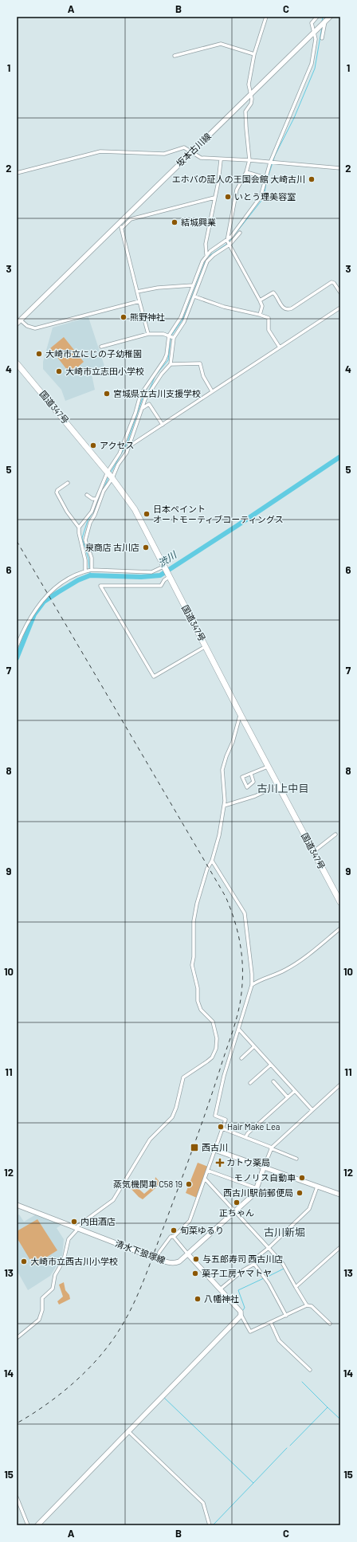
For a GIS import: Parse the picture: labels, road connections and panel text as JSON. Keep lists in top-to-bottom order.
{
  "streets": {
    "highway": ["国道347号"],
    "main road": ["坂本古川線", "清水下狼塚線"]
  },
  "districts": ["古川上中目", "古川新堀"],
  "water": ["渋川"],
  "places": {
    "other": [
      "エホバの証人の王国会館 大崎古川",
      "いとう理美容室",
      "結城興業",
      "熊野神社",
      "大崎市立にじの子幼稚園",
      "大崎市立志田小学校",
      "宮城県立古川支援学校",
      "アクセス",
      "日本ペイント オートモーティブコーティングス",
      "泉商店 古川店",
      "Hair Make Lea",
      "モノリス自動車",
      "蒸気機関車 C58 19",
      "西古川駅前郵便局",
      "正ちゃん",
      "内田酒店",
      "旬菜ゆるり",
      "与五郎寿司 西古川店",
      "大崎市立西古川小学校",
      "菓子工房ヤマトヤ",
      "八幡神社"
    ],
    "transit": ["西古川"],
    "health": ["カトウ薬局"]
  },
  "grid": {
    "columns": ["A", "B", "C"],
    "rows": [
      "1",
      "2",
      "3",
      "4",
      "5",
      "6",
      "7",
      "8",
      "9",
      "10",
      "11",
      "12",
      "13",
      "14",
      "15"
    ]
  }
}
